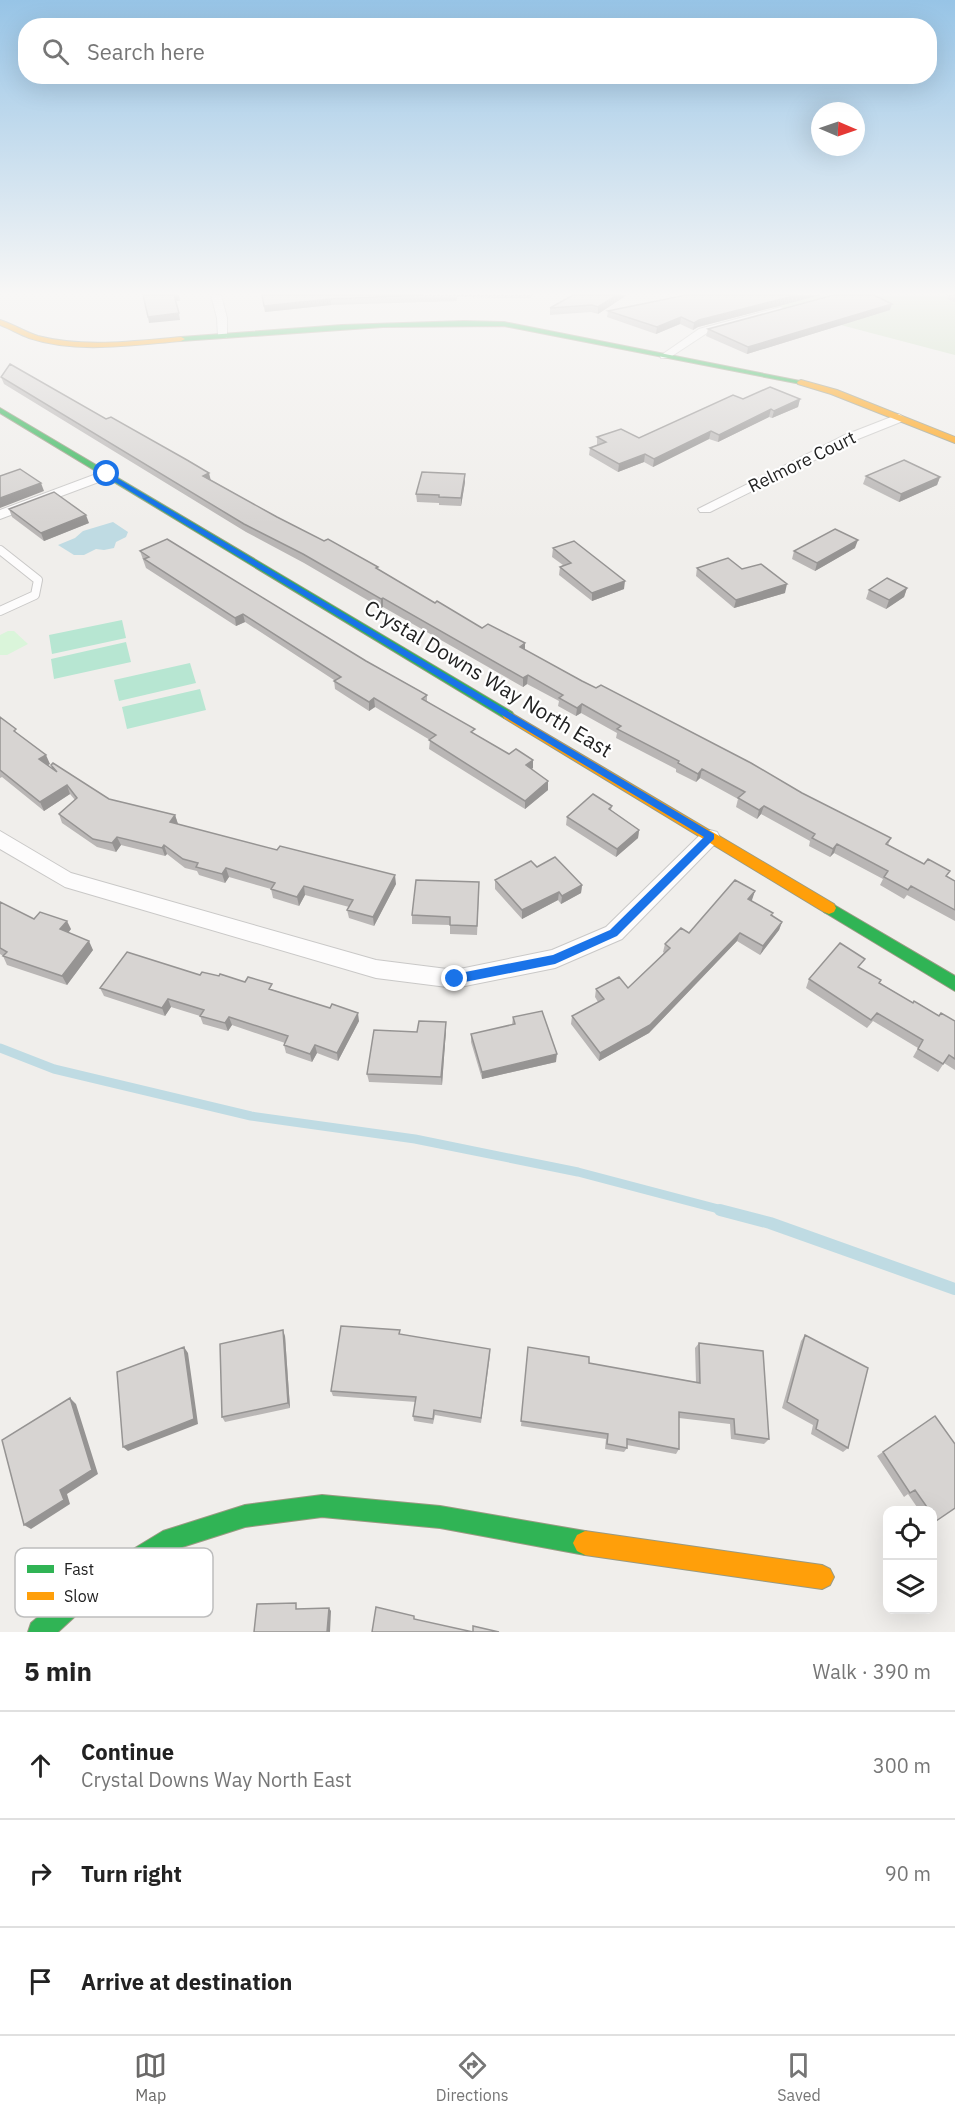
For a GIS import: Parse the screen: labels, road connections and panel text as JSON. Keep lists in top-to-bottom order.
{
  "streets": {
    "street": ["Relmore Court", "Crystal Downs Way North East"]
  },
  "legend": ["Fast", "Slow"],
  "north": "right",
  "page": {
    "search": "Search here",
    "heading": ["5 min", "Walk · 390 m"],
    "list": [
      ["Continue", "Crystal Downs Way North East", "300 m"],
      ["Turn right", "90 m"],
      "Arrive at destination"
    ],
    "nav": ["Map", "Directions", "Saved"]
  }
}
